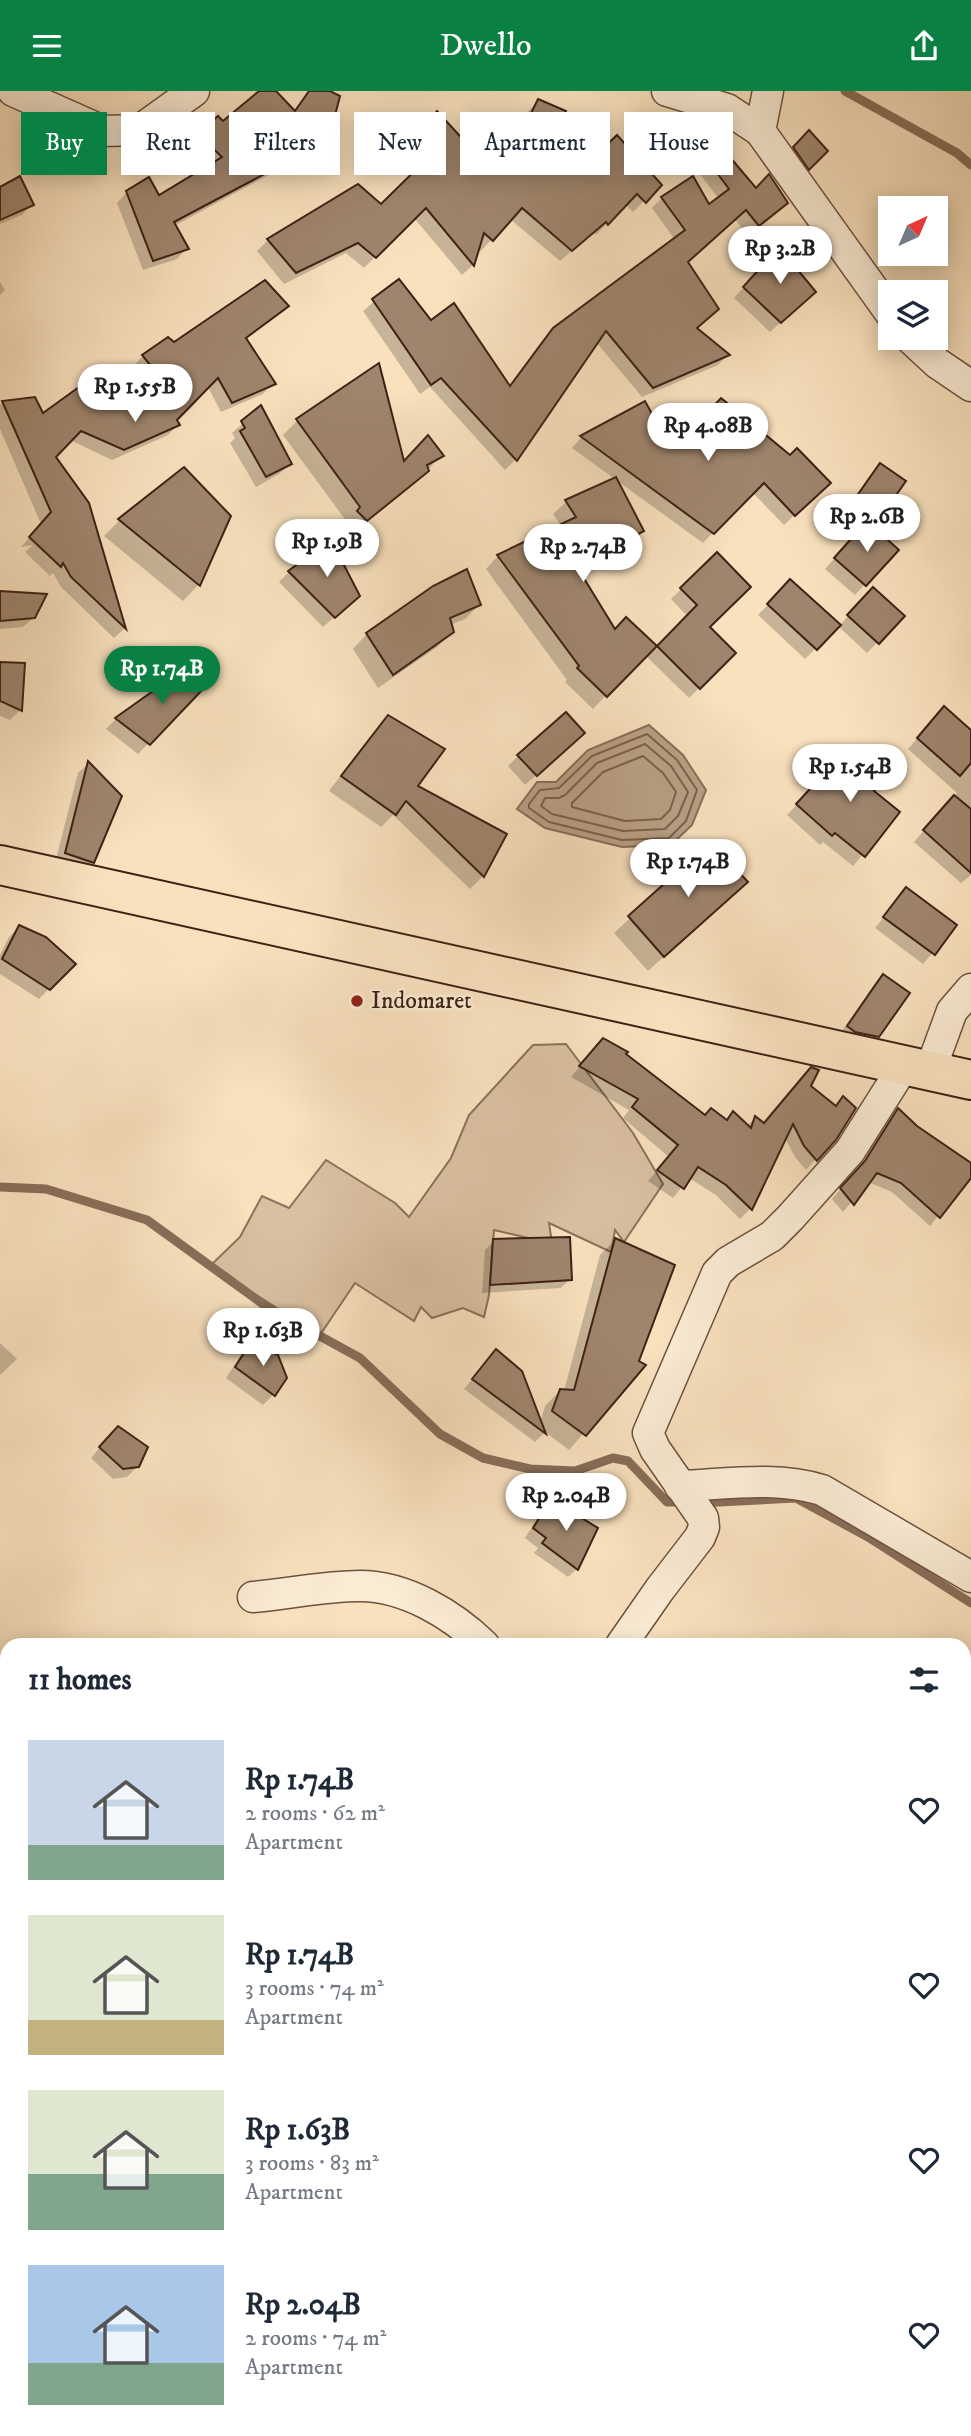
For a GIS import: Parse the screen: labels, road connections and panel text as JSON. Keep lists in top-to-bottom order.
{
  "places": ["Indomaret"],
  "north": "top right",
  "page": {
    "header": "Dwello",
    "chip": [
      "Buy",
      "Rent",
      "Filters",
      "New",
      "Apartment",
      "House"
    ],
    "price": [
      "Rp 3.2B",
      "Rp 1.55B",
      "Rp 4.08B",
      "Rp 2.6B",
      "Rp 1.9B",
      "Rp 2.74B",
      "Rp 1.74B",
      "Rp 1.54B",
      "Rp 1.74B",
      "Rp 1.63B",
      "Rp 2.04B"
    ],
    "heading": "11 homes",
    "list": [
      {
        "name": "Rp 1.74B",
        "note": "2 rooms · 62 m² · Apartment"
      },
      {
        "name": "Rp 1.74B",
        "note": "3 rooms · 74 m² · Apartment"
      },
      {
        "name": "Rp 1.63B",
        "note": "3 rooms · 83 m² · Apartment"
      },
      {
        "name": "Rp 2.04B",
        "note": "2 rooms · 74 m² · Apartment"
      }
    ]
  }
}
